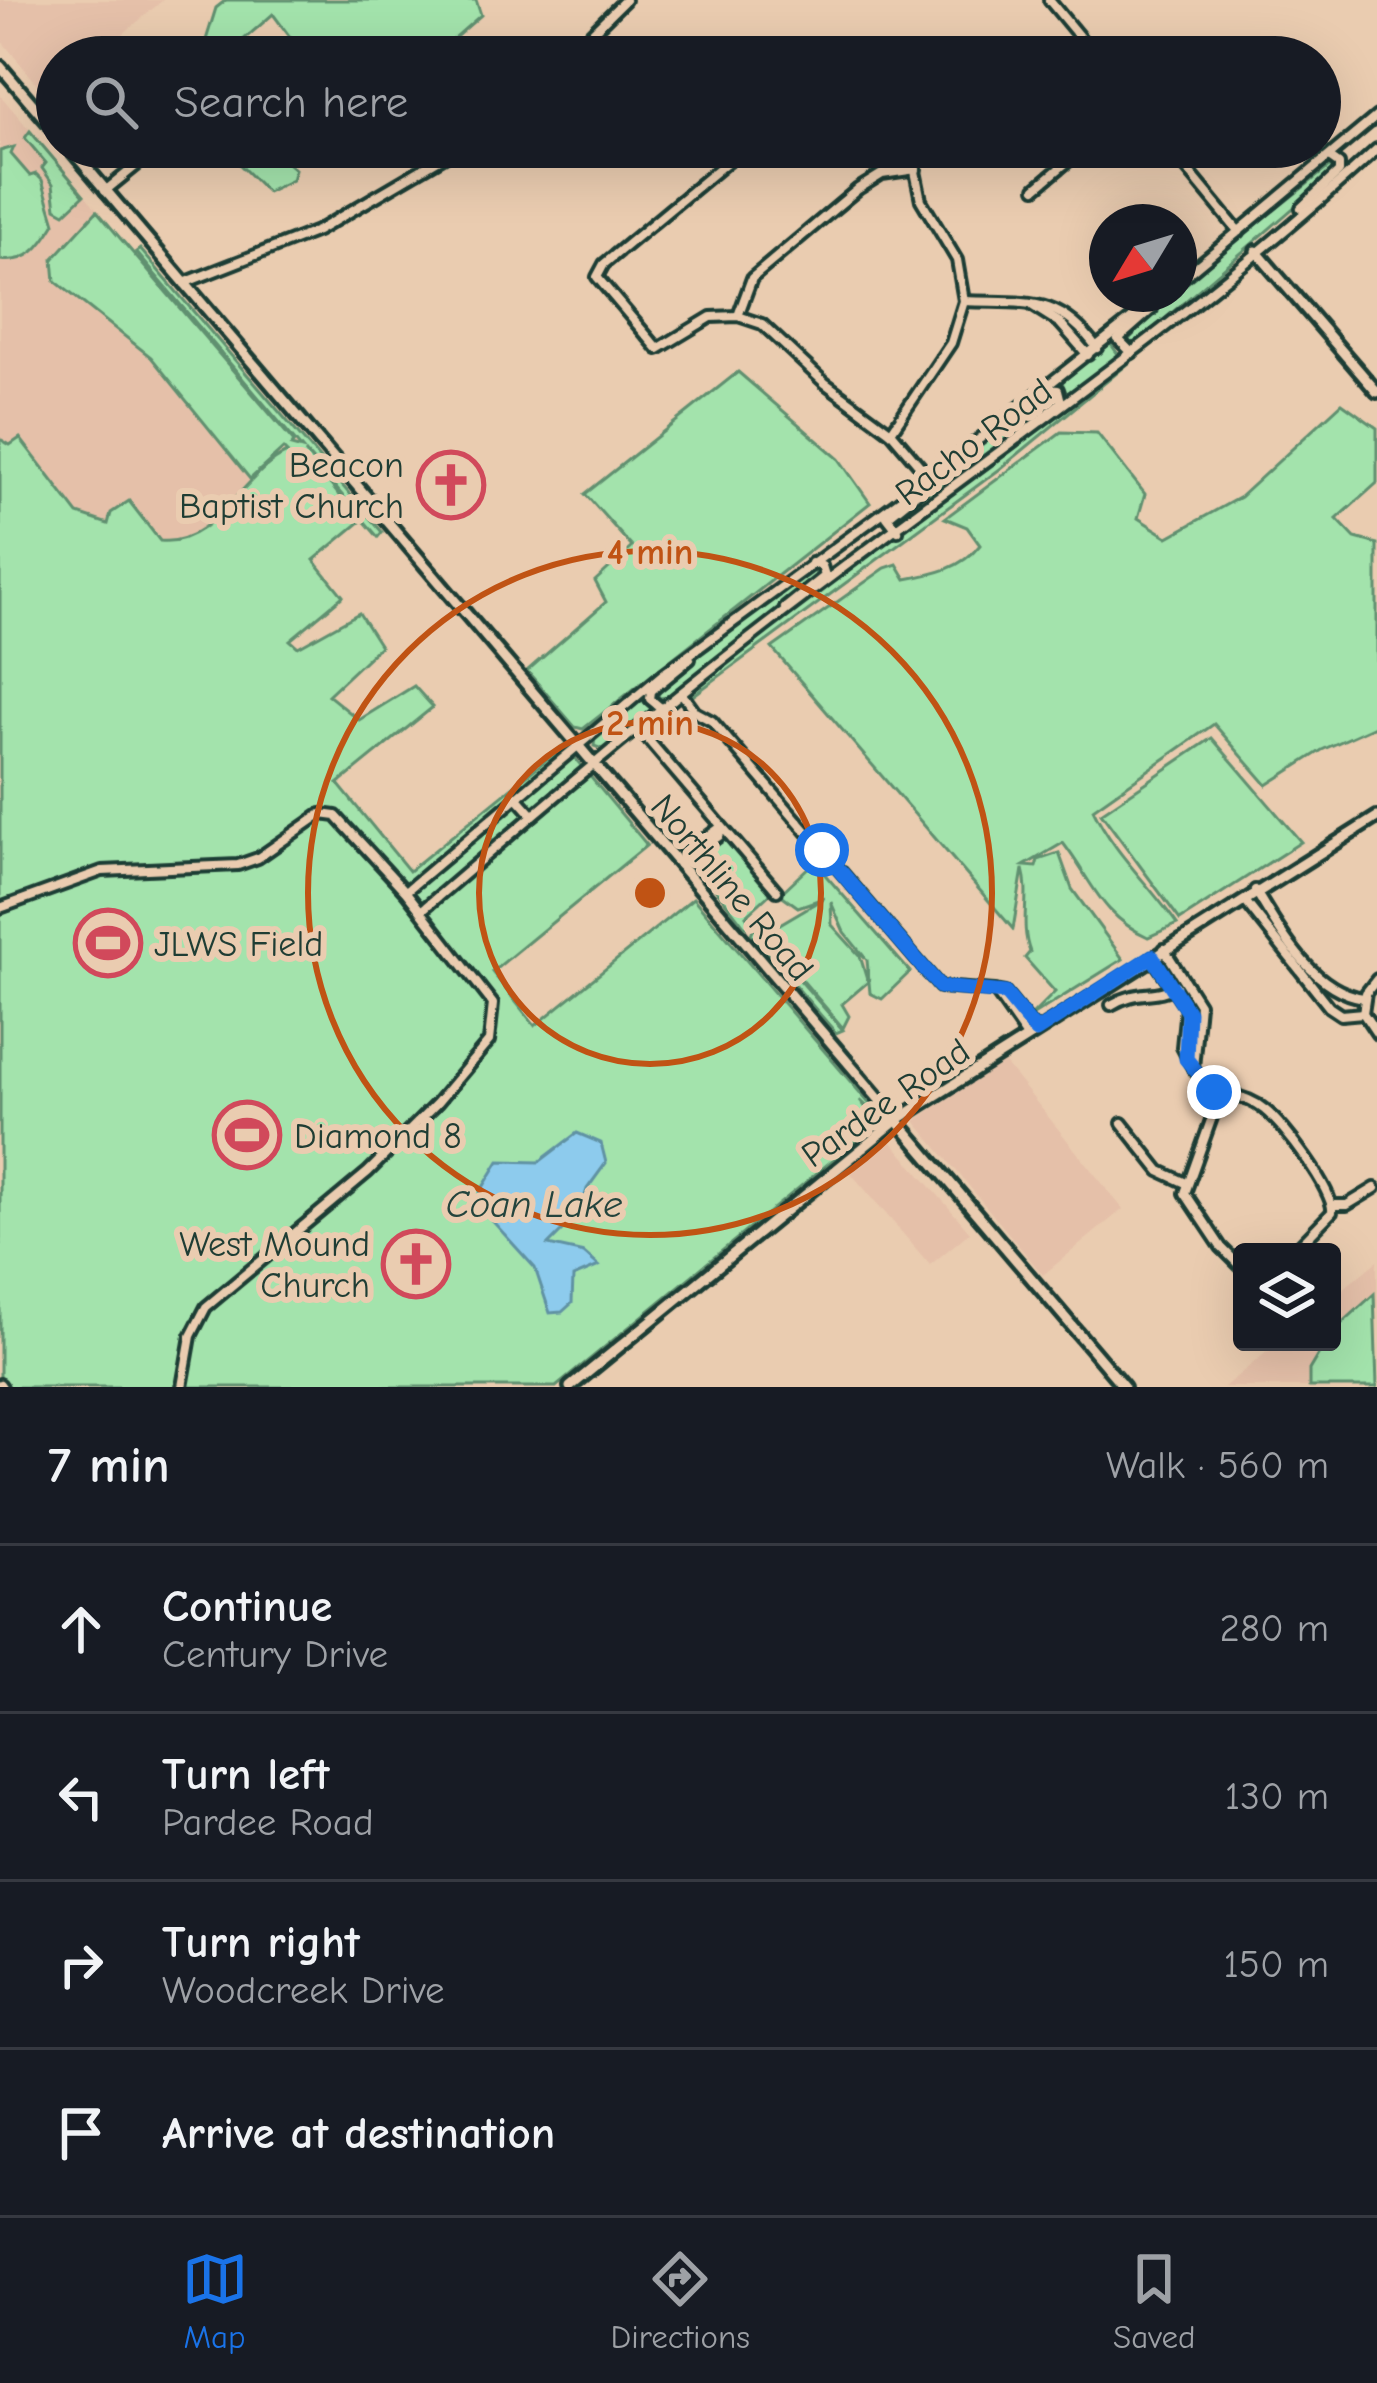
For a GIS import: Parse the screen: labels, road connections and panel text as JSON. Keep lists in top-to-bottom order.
{
  "streets": {
    "main road": ["Northline Road", "Pardee Road"],
    "street": ["Racho Road"]
  },
  "crossings": [
    ["Racho Road", "Northline Road"],
    ["Northline Road", "Pardee Road"]
  ],
  "water": ["Coan Lake"],
  "places": {
    "church": ["Beacon Baptist Church", "West Mound Church"],
    "sports": ["JLWS Field", "Diamond 8"]
  },
  "north": "bottom left",
  "page": {
    "search": "Search here",
    "heading": ["7 min", "Walk · 560 m"],
    "list": [
      ["Continue", "Century Drive", "280 m"],
      ["Turn left", "Pardee Road", "130 m"],
      ["Turn right", "Woodcreek Drive", "150 m"],
      "Arrive at destination"
    ],
    "nav": ["Map", "Directions", "Saved"]
  },
  "rings": ["4 min", "2 min"]
}
